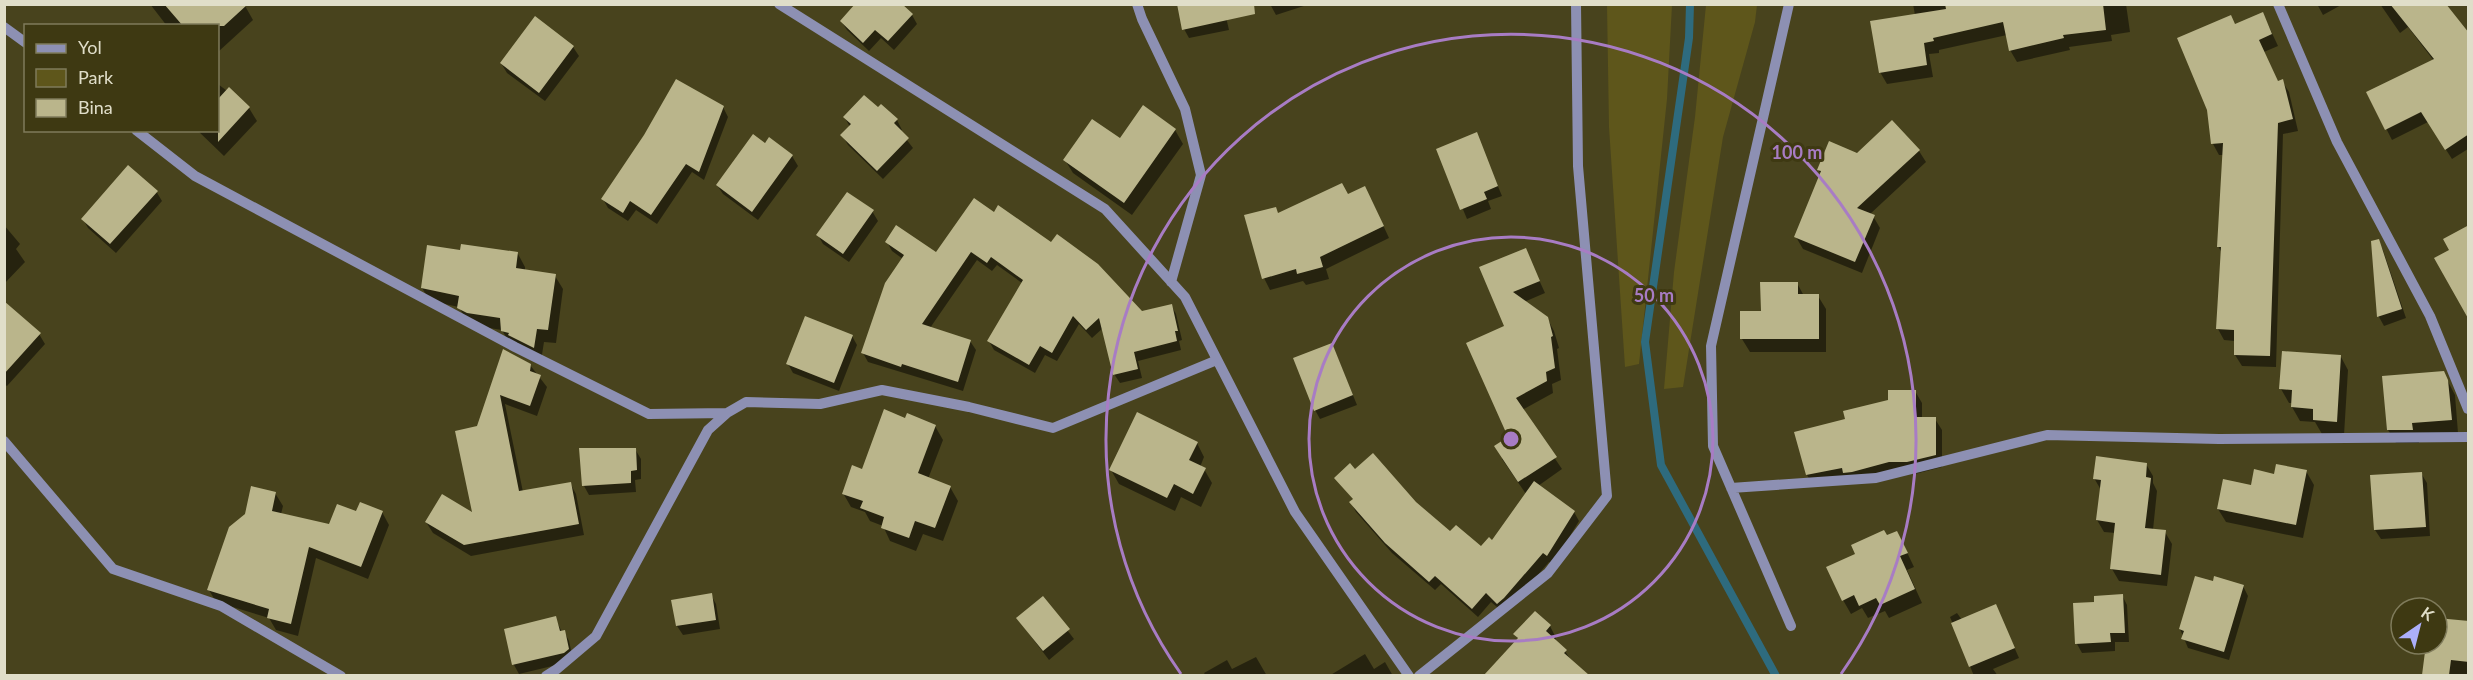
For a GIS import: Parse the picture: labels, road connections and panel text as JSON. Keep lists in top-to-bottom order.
{
  "legend": ["Yol", "Park", "Bina"],
  "north": "top right",
  "rings": ["100 m", "50 m"]
}
